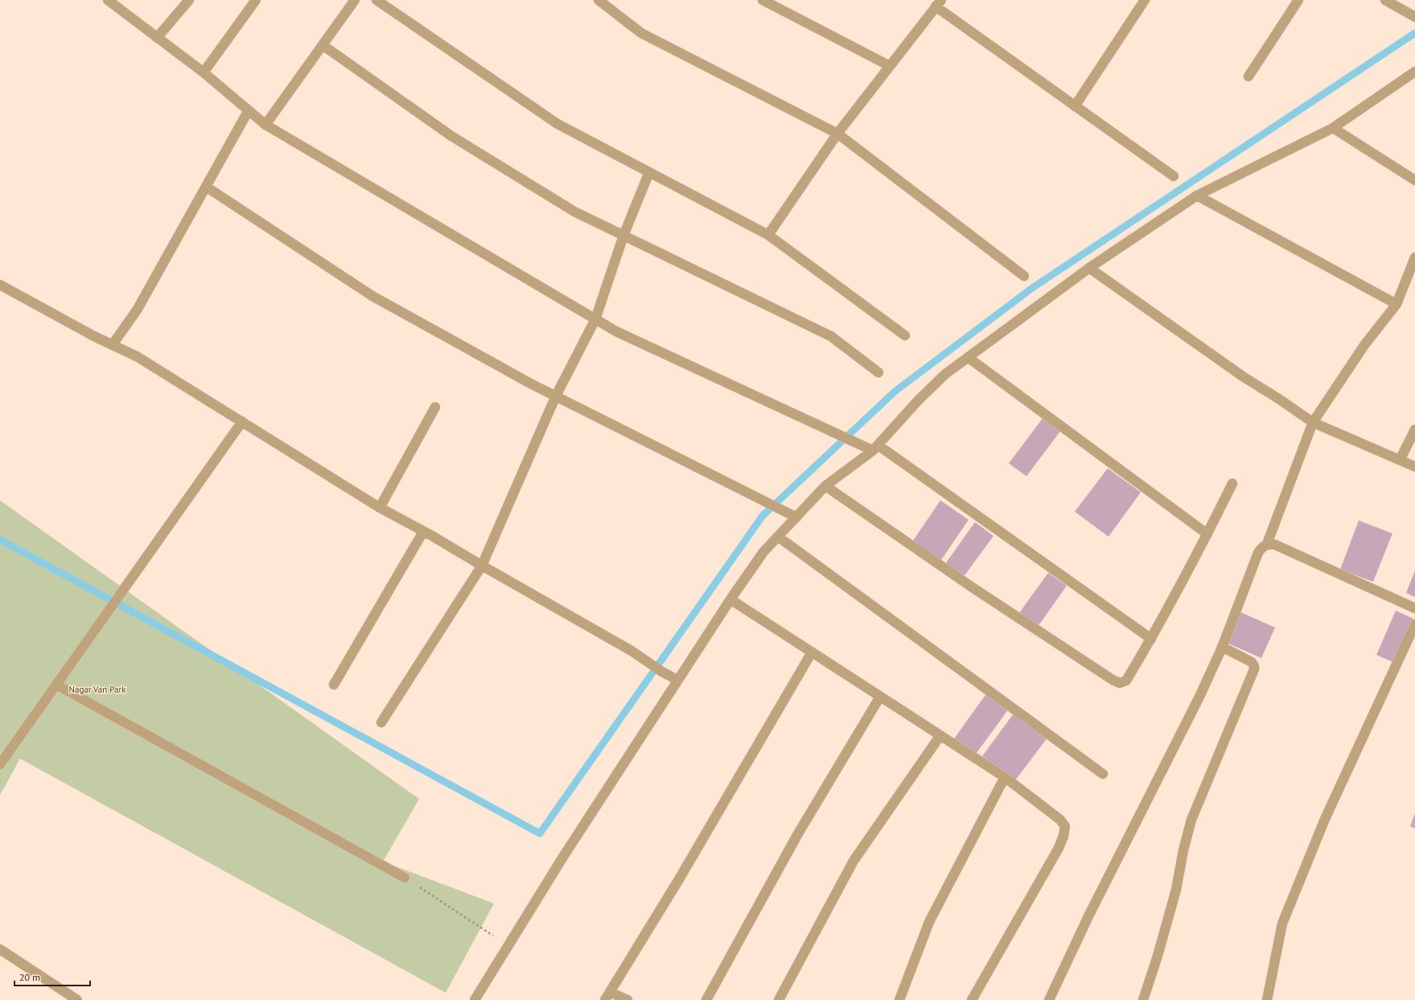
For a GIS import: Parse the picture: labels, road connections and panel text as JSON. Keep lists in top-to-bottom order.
{
  "parks": ["Nagar Van Park"],
  "scale_bar": "20 m"
}
